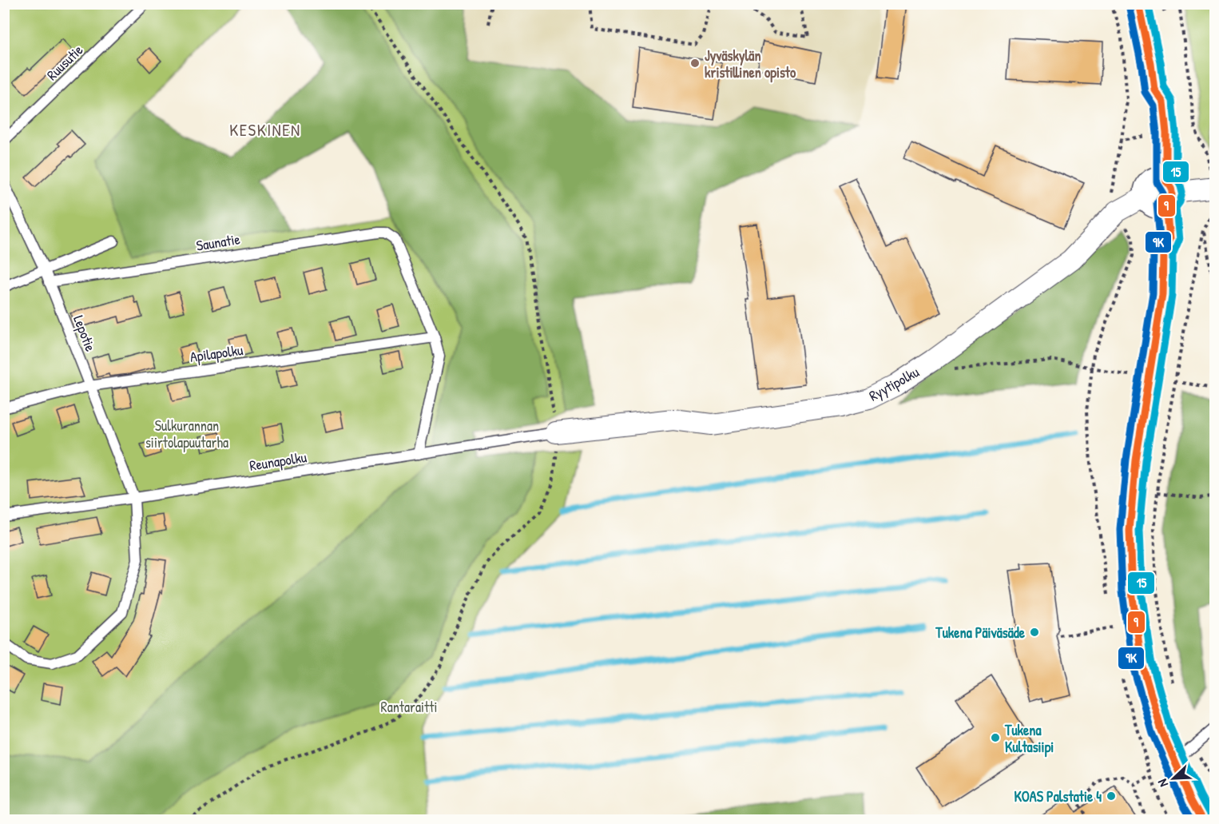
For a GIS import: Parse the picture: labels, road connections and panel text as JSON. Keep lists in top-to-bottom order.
{
  "streets": {
    "street": ["Ryytipolku"],
    "lane": [
      "Ruusutie",
      "Saunatie",
      "Lepotie",
      "Apilapolku",
      "Reunapolku"
    ]
  },
  "crossings": [
    ["Saunatie", "Lepotie"],
    ["Saunatie", "Apilapolku"],
    ["Lepotie", "Apilapolku"],
    ["Lepotie", "Reunapolku"],
    ["Ryytipolku", "Reunapolku"]
  ],
  "districts": ["KESKINEN"],
  "parks": ["Sulkurannan siirtolapuutarha", "Rantaraitti"],
  "places": [
    "Jyväskylän kristillinen opisto",
    "Tukena Päiväsäde",
    "Tukena Kultasiipi",
    "KOAS Palstatie 4"
  ],
  "lines": ["transit line 9", "transit line 15", "transit line 9K"],
  "north": "bottom left"
}
